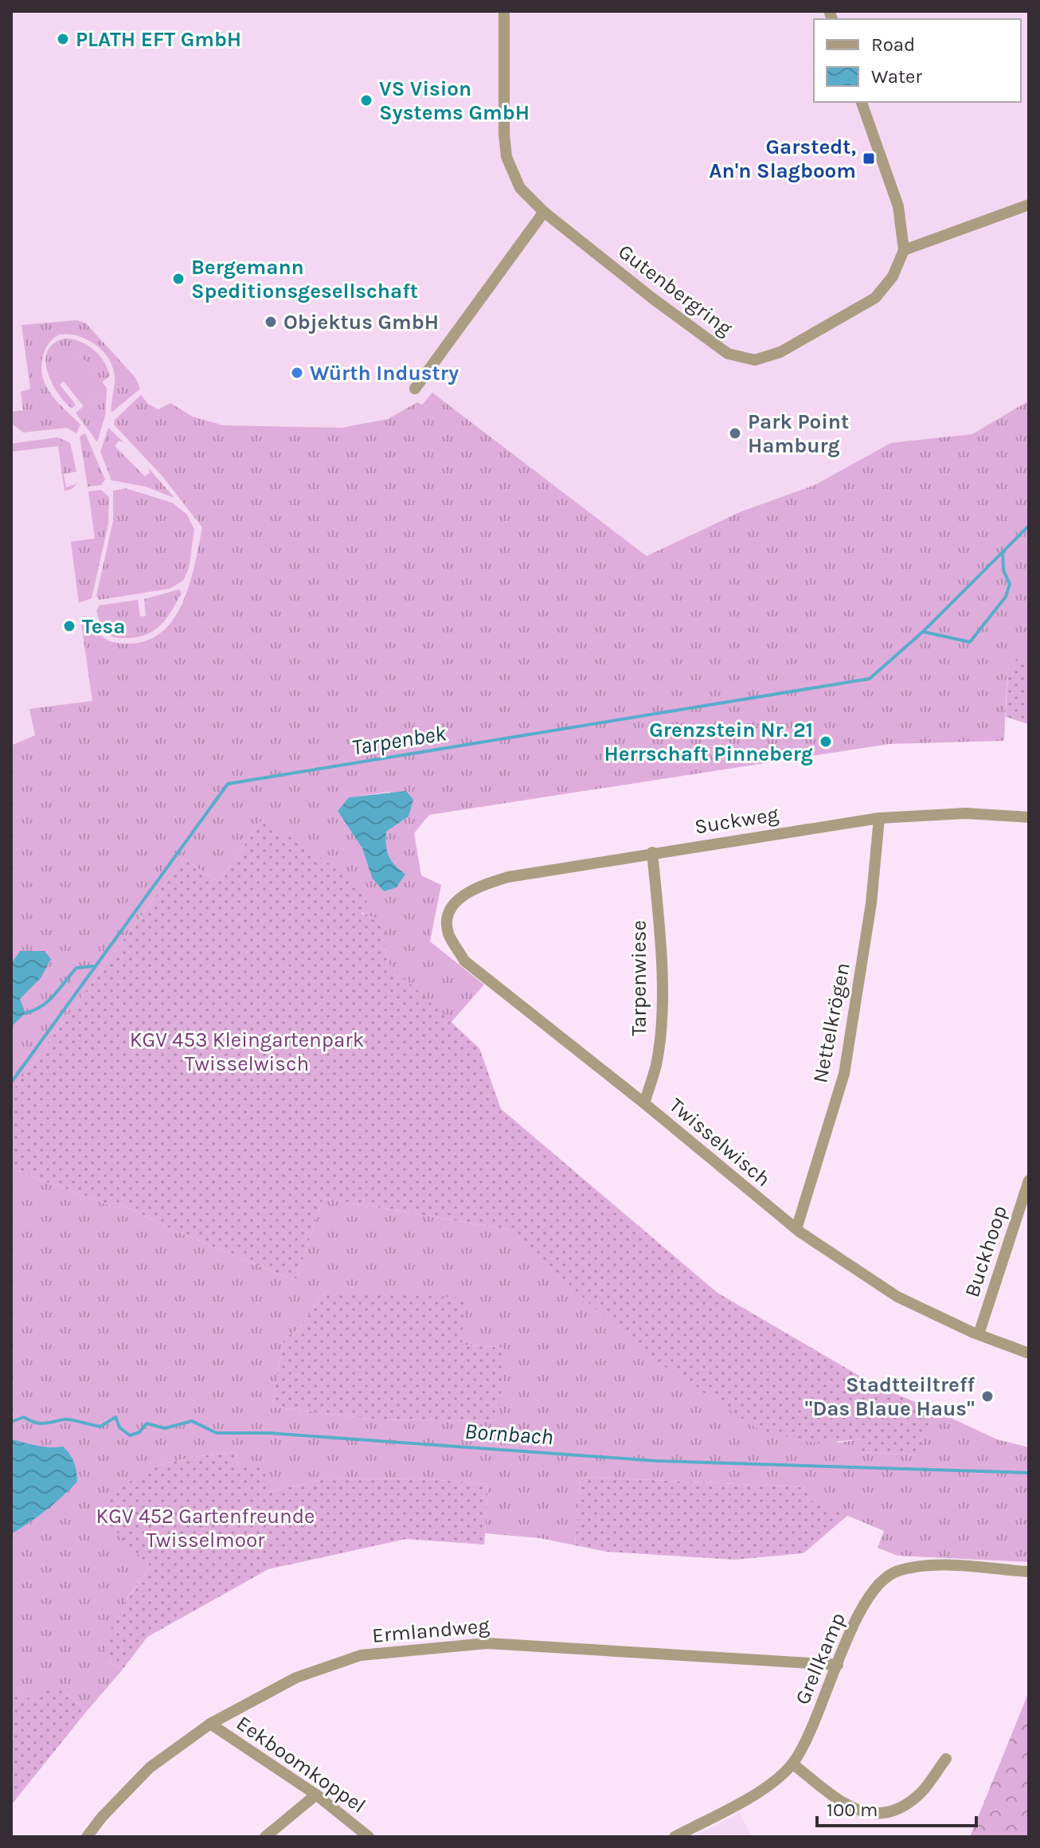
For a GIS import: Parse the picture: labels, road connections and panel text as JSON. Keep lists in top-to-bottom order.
{
  "streets": {
    "street": [
      "Gutenbergring",
      "Suckweg",
      "Tarpenwiese",
      "Nettelkrögen",
      "Twisselwisch",
      "Buckhoop",
      "Ermlandweg",
      "Grellkamp",
      "Eekboomkoppel"
    ]
  },
  "crossings": [
    ["Suckweg", "Tarpenwiese"],
    ["Suckweg", "Nettelkrögen"],
    ["Suckweg", "Twisselwisch"],
    ["Tarpenwiese", "Twisselwisch"],
    ["Nettelkrögen", "Twisselwisch"],
    ["Twisselwisch", "Buckhoop"],
    ["Ermlandweg", "Grellkamp"],
    ["Ermlandweg", "Eekboomkoppel"]
  ],
  "water": ["Tarpenbek", "Bornbach"],
  "parks": ["KGV 453 Kleingartenpark Twisselwisch", "KGV 452 Gartenfreunde Twisselmoor"],
  "places": {
    "other": [
      "PLATH EFT GmbH",
      "VS Vision Systems GmbH",
      "Bergemann Speditionsgesellschaft",
      "Objektus GmbH",
      "Würth Industry",
      "Park Point Hamburg",
      "Tesa",
      "Grenzstein Nr. 21 Herrschaft Pinneberg",
      "Stadtteiltreff \"Das Blaue Haus\""
    ],
    "transit": ["Garstedt, An'n Slagboom"]
  },
  "legend": ["Road", "Water"],
  "scale_bar": "100 m"
}
